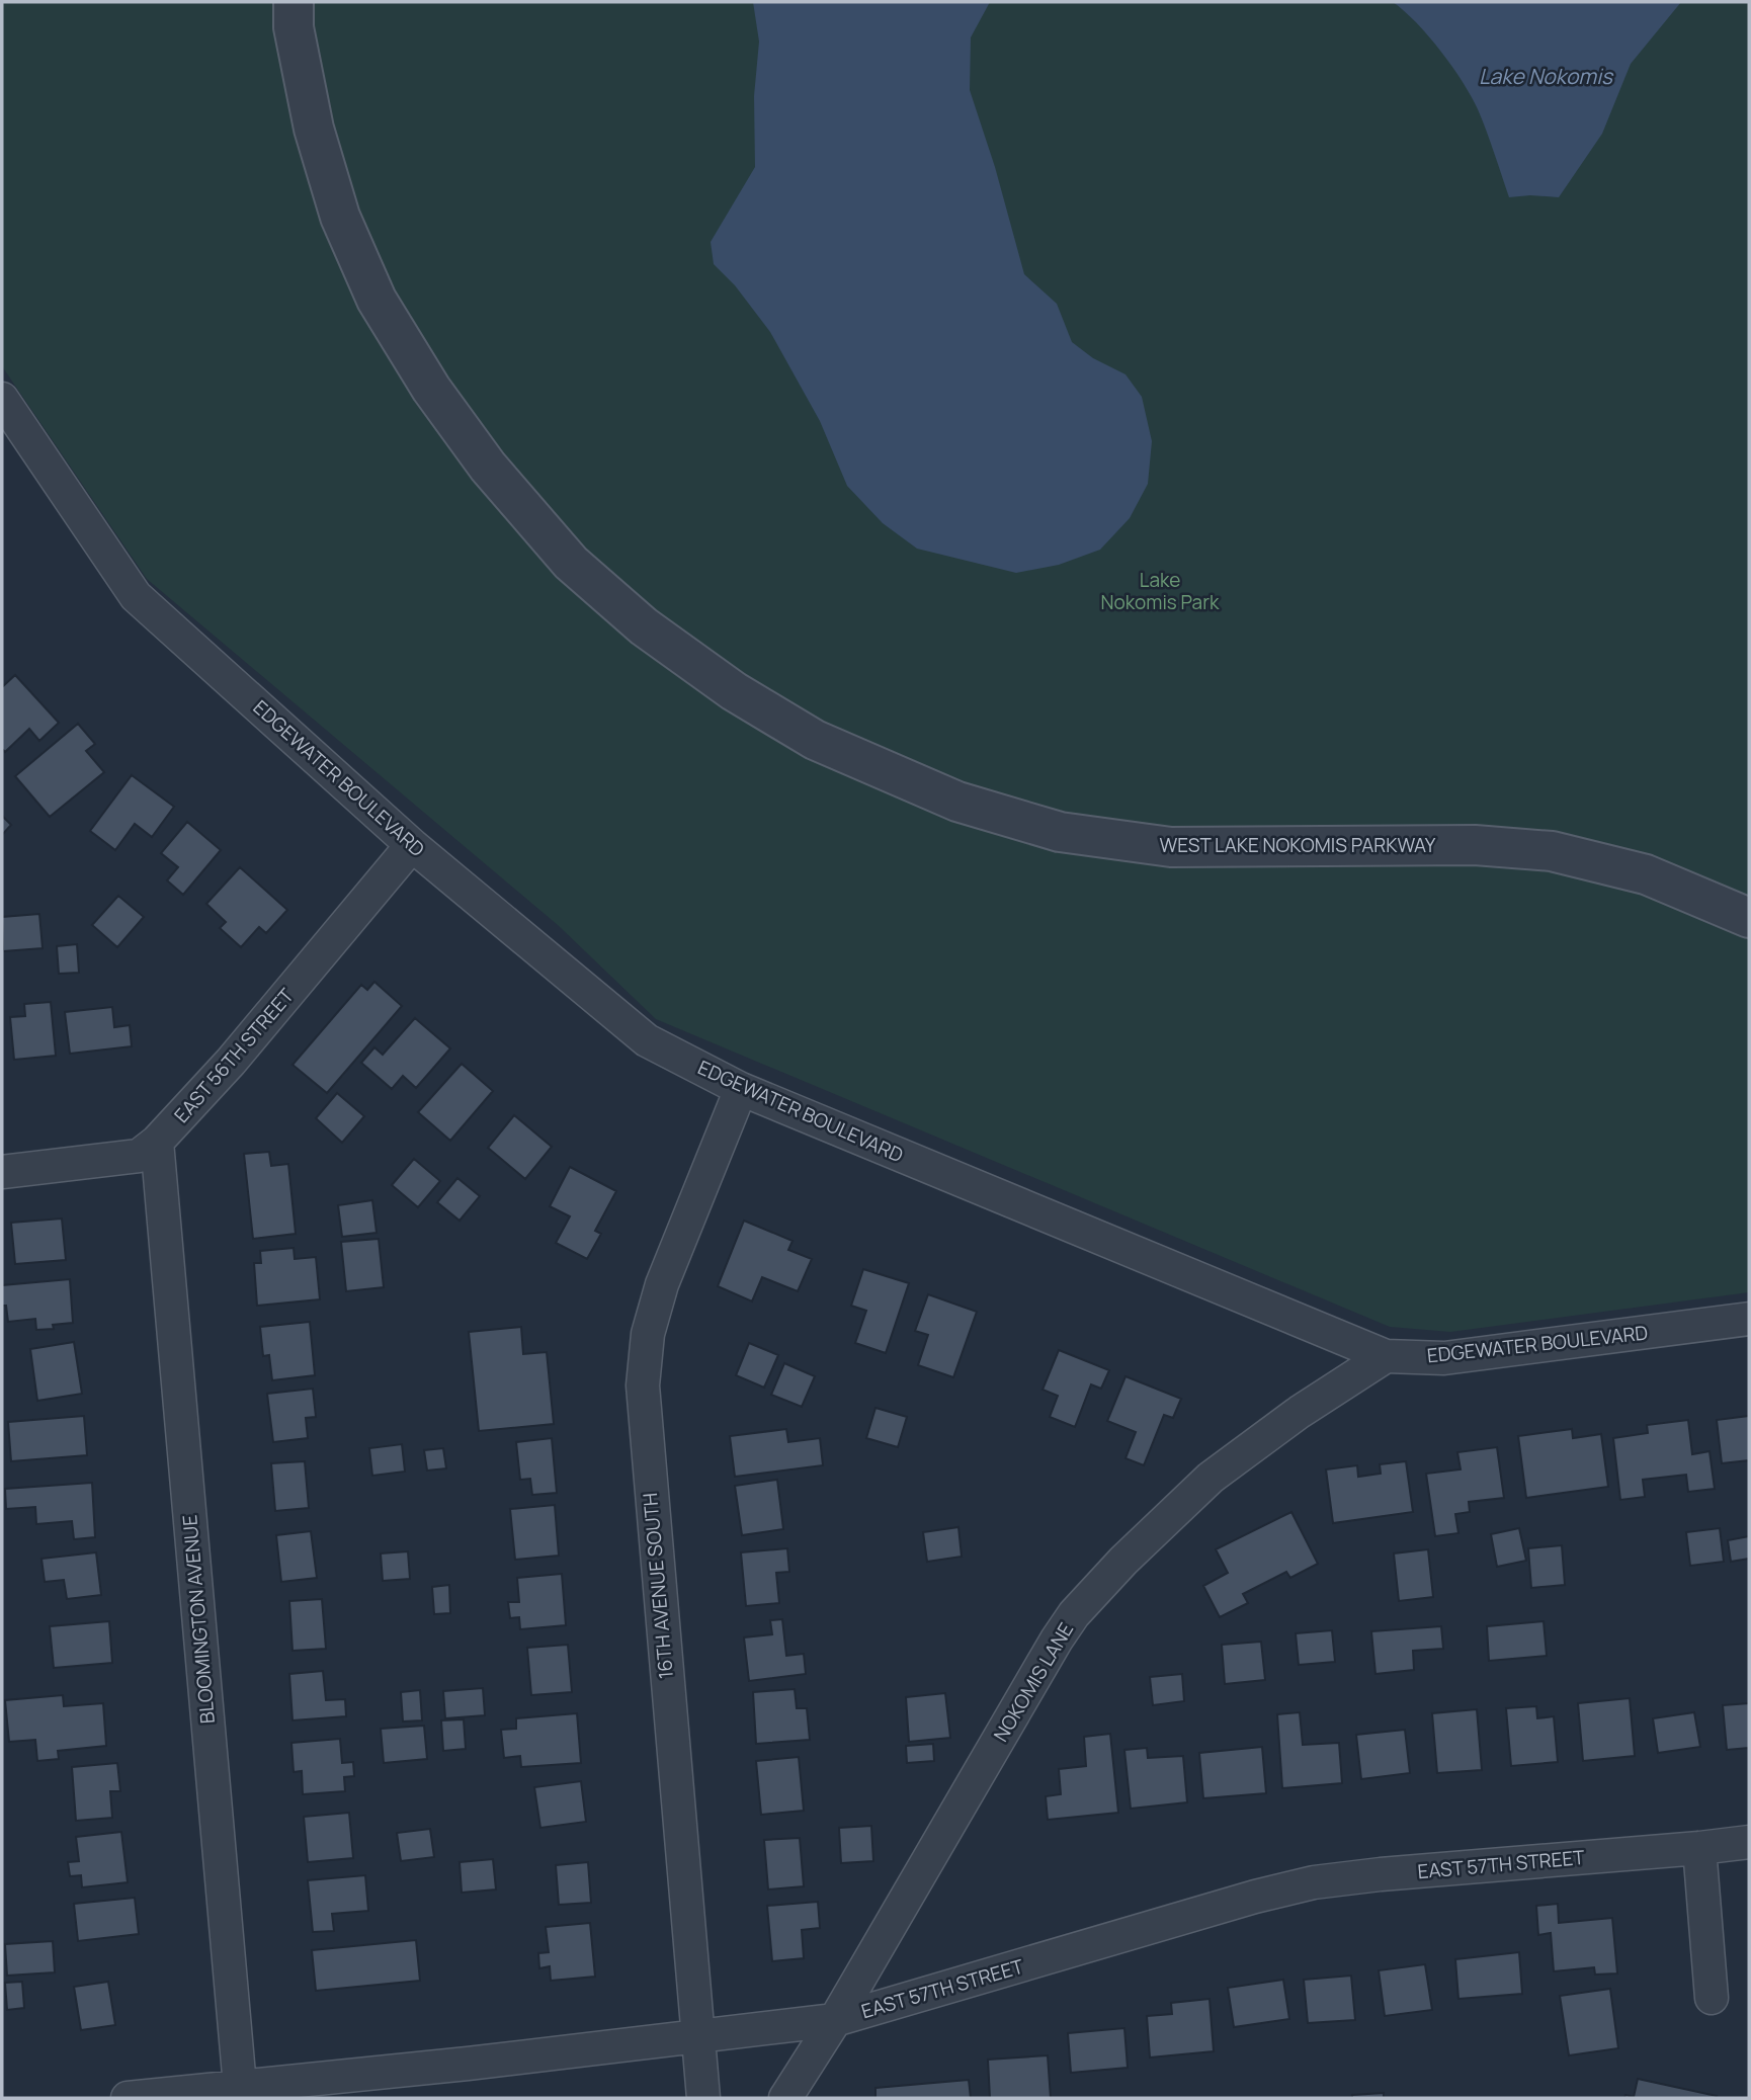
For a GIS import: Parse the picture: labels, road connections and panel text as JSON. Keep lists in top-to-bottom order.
{
  "streets": {
    "street": [
      "EDGEWATER BOULEVARD",
      "WEST LAKE NOKOMIS PARKWAY",
      "EAST 56TH STREET",
      "16TH AVENUE SOUTH",
      "BLOOMINGTON AVENUE",
      "NOKOMIS LANE",
      "EAST 57TH STREET"
    ]
  },
  "crossings": [
    ["EDGEWATER BOULEVARD", "EAST 56TH STREET"],
    ["EDGEWATER BOULEVARD", "16TH AVENUE SOUTH"],
    ["EDGEWATER BOULEVARD", "NOKOMIS LANE"],
    ["EAST 56TH STREET", "BLOOMINGTON AVENUE"],
    ["16TH AVENUE SOUTH", "EAST 57TH STREET"],
    ["BLOOMINGTON AVENUE", "EAST 57TH STREET"],
    ["NOKOMIS LANE", "EAST 57TH STREET"]
  ],
  "water": ["Lake Nokomis"],
  "parks": ["Lake Nokomis Park"]
}
